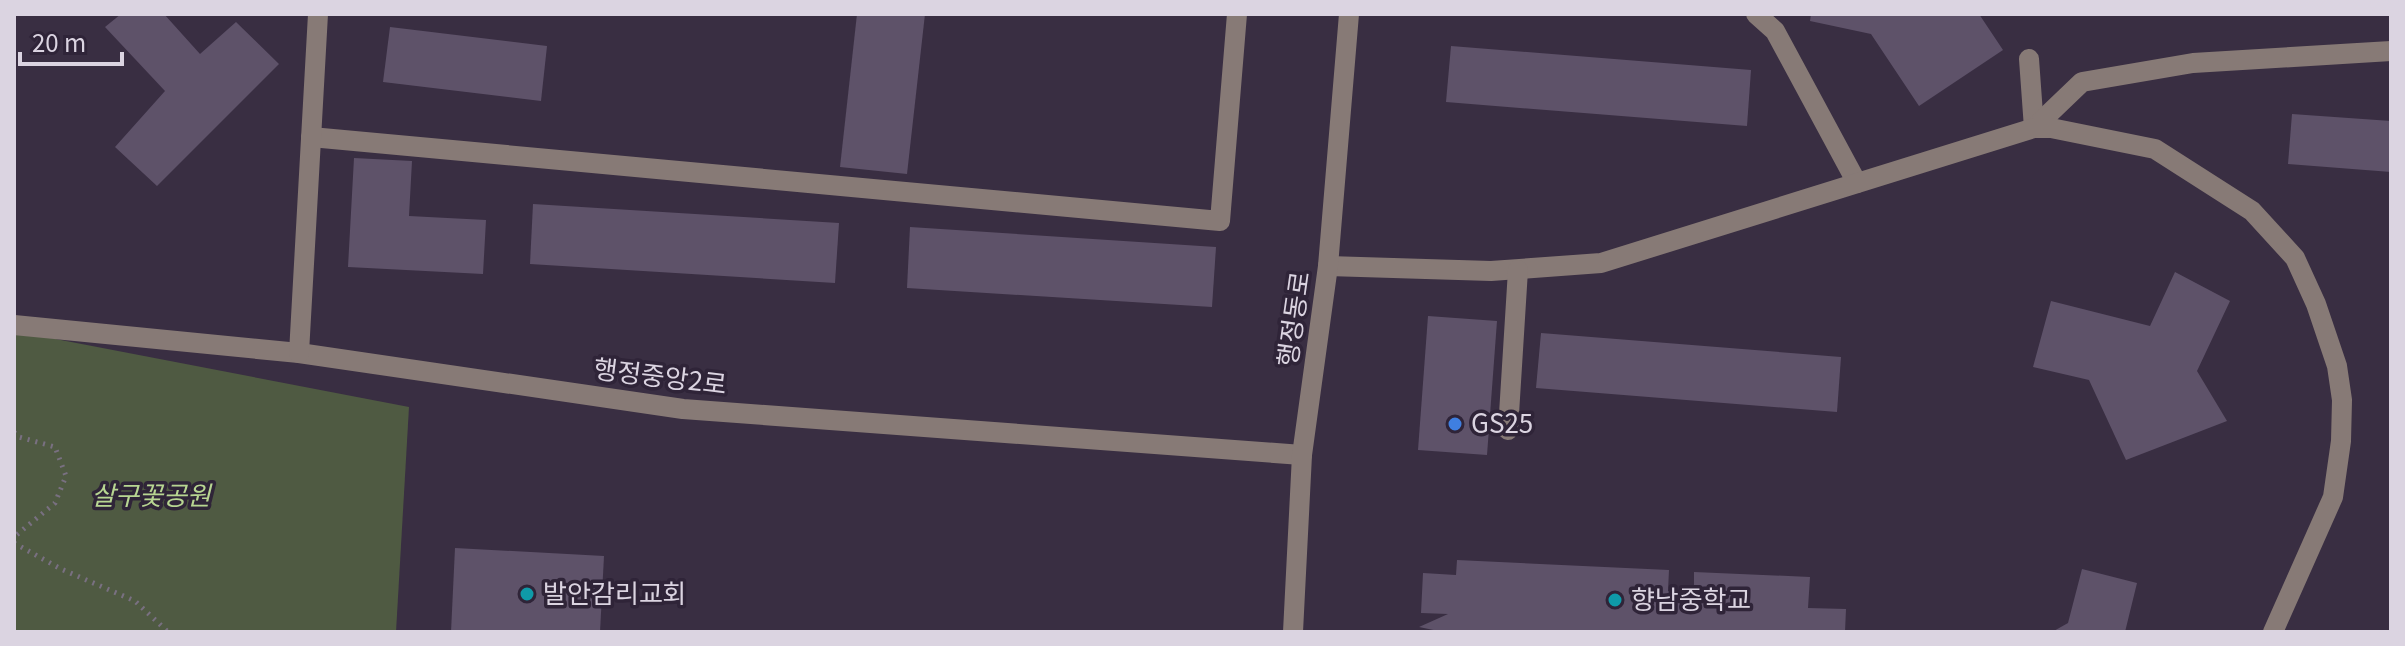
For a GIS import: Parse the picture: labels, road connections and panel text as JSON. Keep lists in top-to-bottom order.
{
  "streets": {
    "street": ["행정동로", "행정중앙2로"]
  },
  "crossings": [
    ["행정동로", "행정중앙2로"]
  ],
  "parks": ["살구꽃공원"],
  "places": ["GS25", "발안감리교회", "향남중학교"],
  "scale_bar": "20 m"
}
